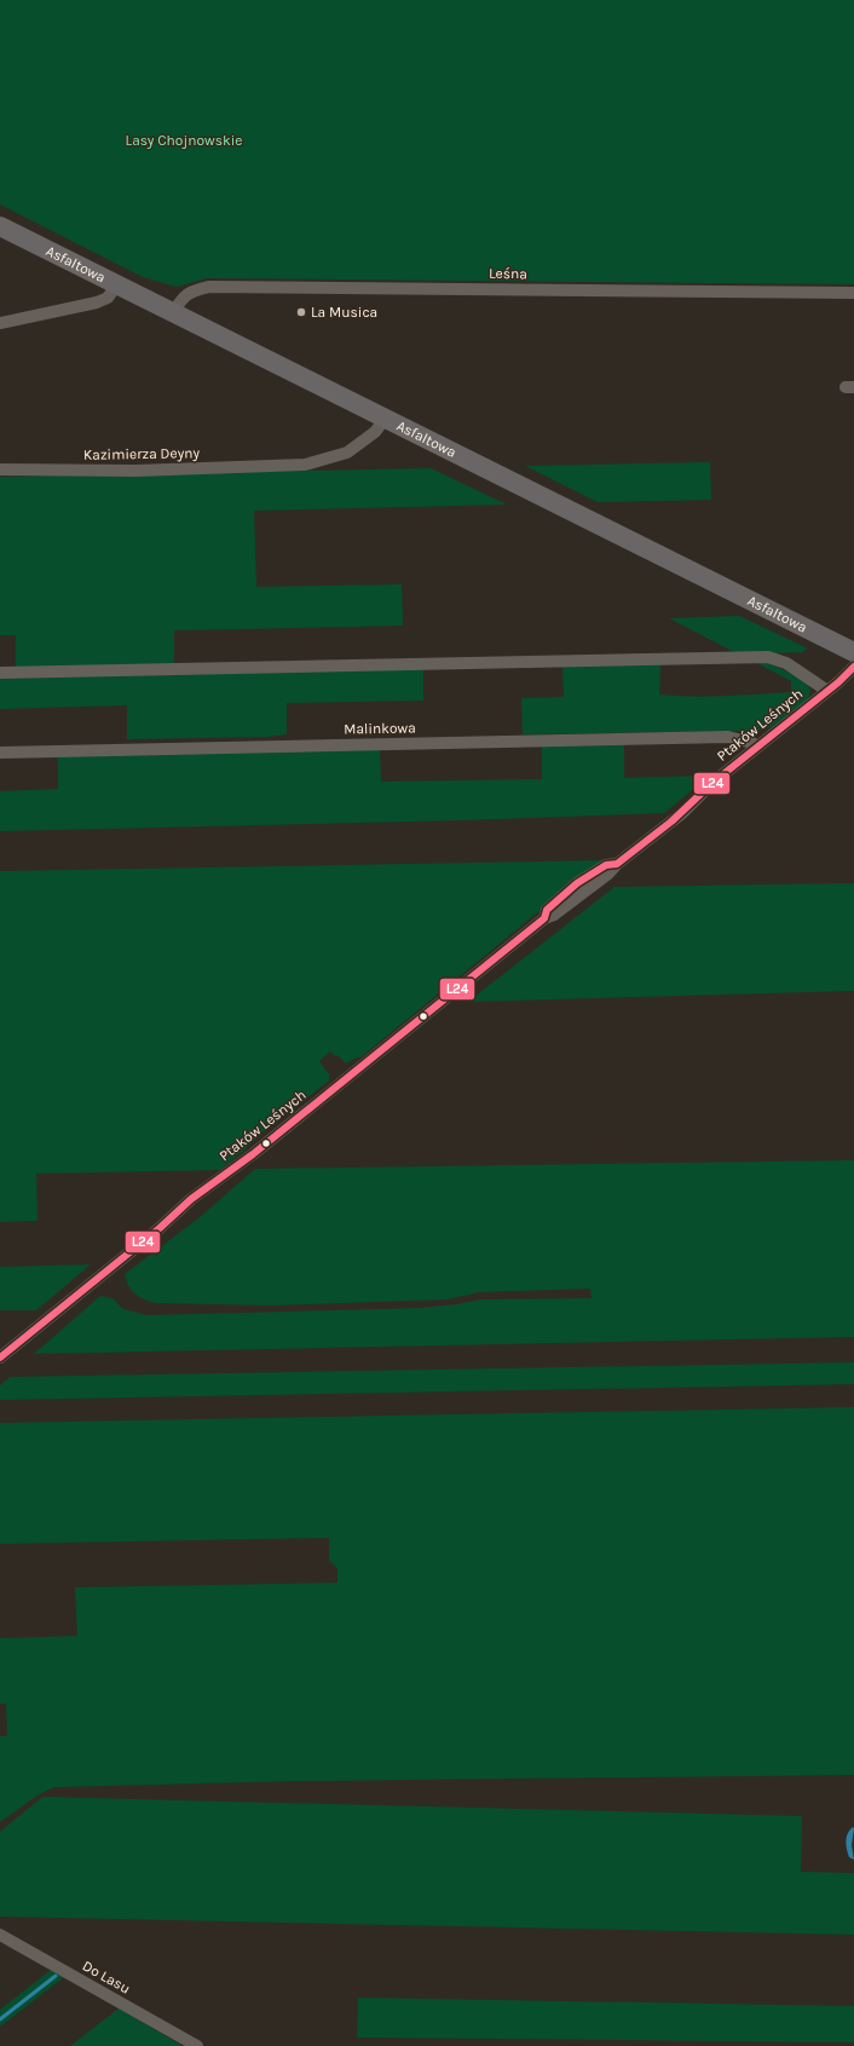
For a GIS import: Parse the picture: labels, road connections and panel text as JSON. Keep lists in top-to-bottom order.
{
  "streets": {
    "main road": ["Asfaltowa"],
    "street": [
      "Leśna",
      "Kazimierza Deyny",
      "Ptaków Leśnych",
      "Malinkowa",
      "Do Lasu"
    ]
  },
  "crossings": [
    ["Asfaltowa", "Leśna"],
    ["Asfaltowa", "Kazimierza Deyny"],
    ["Ptaków Leśnych", "Malinkowa"]
  ],
  "parks": ["Lasy Chojnowskie"],
  "places": ["La Musica"],
  "lines": ["transit line L24"]
}
